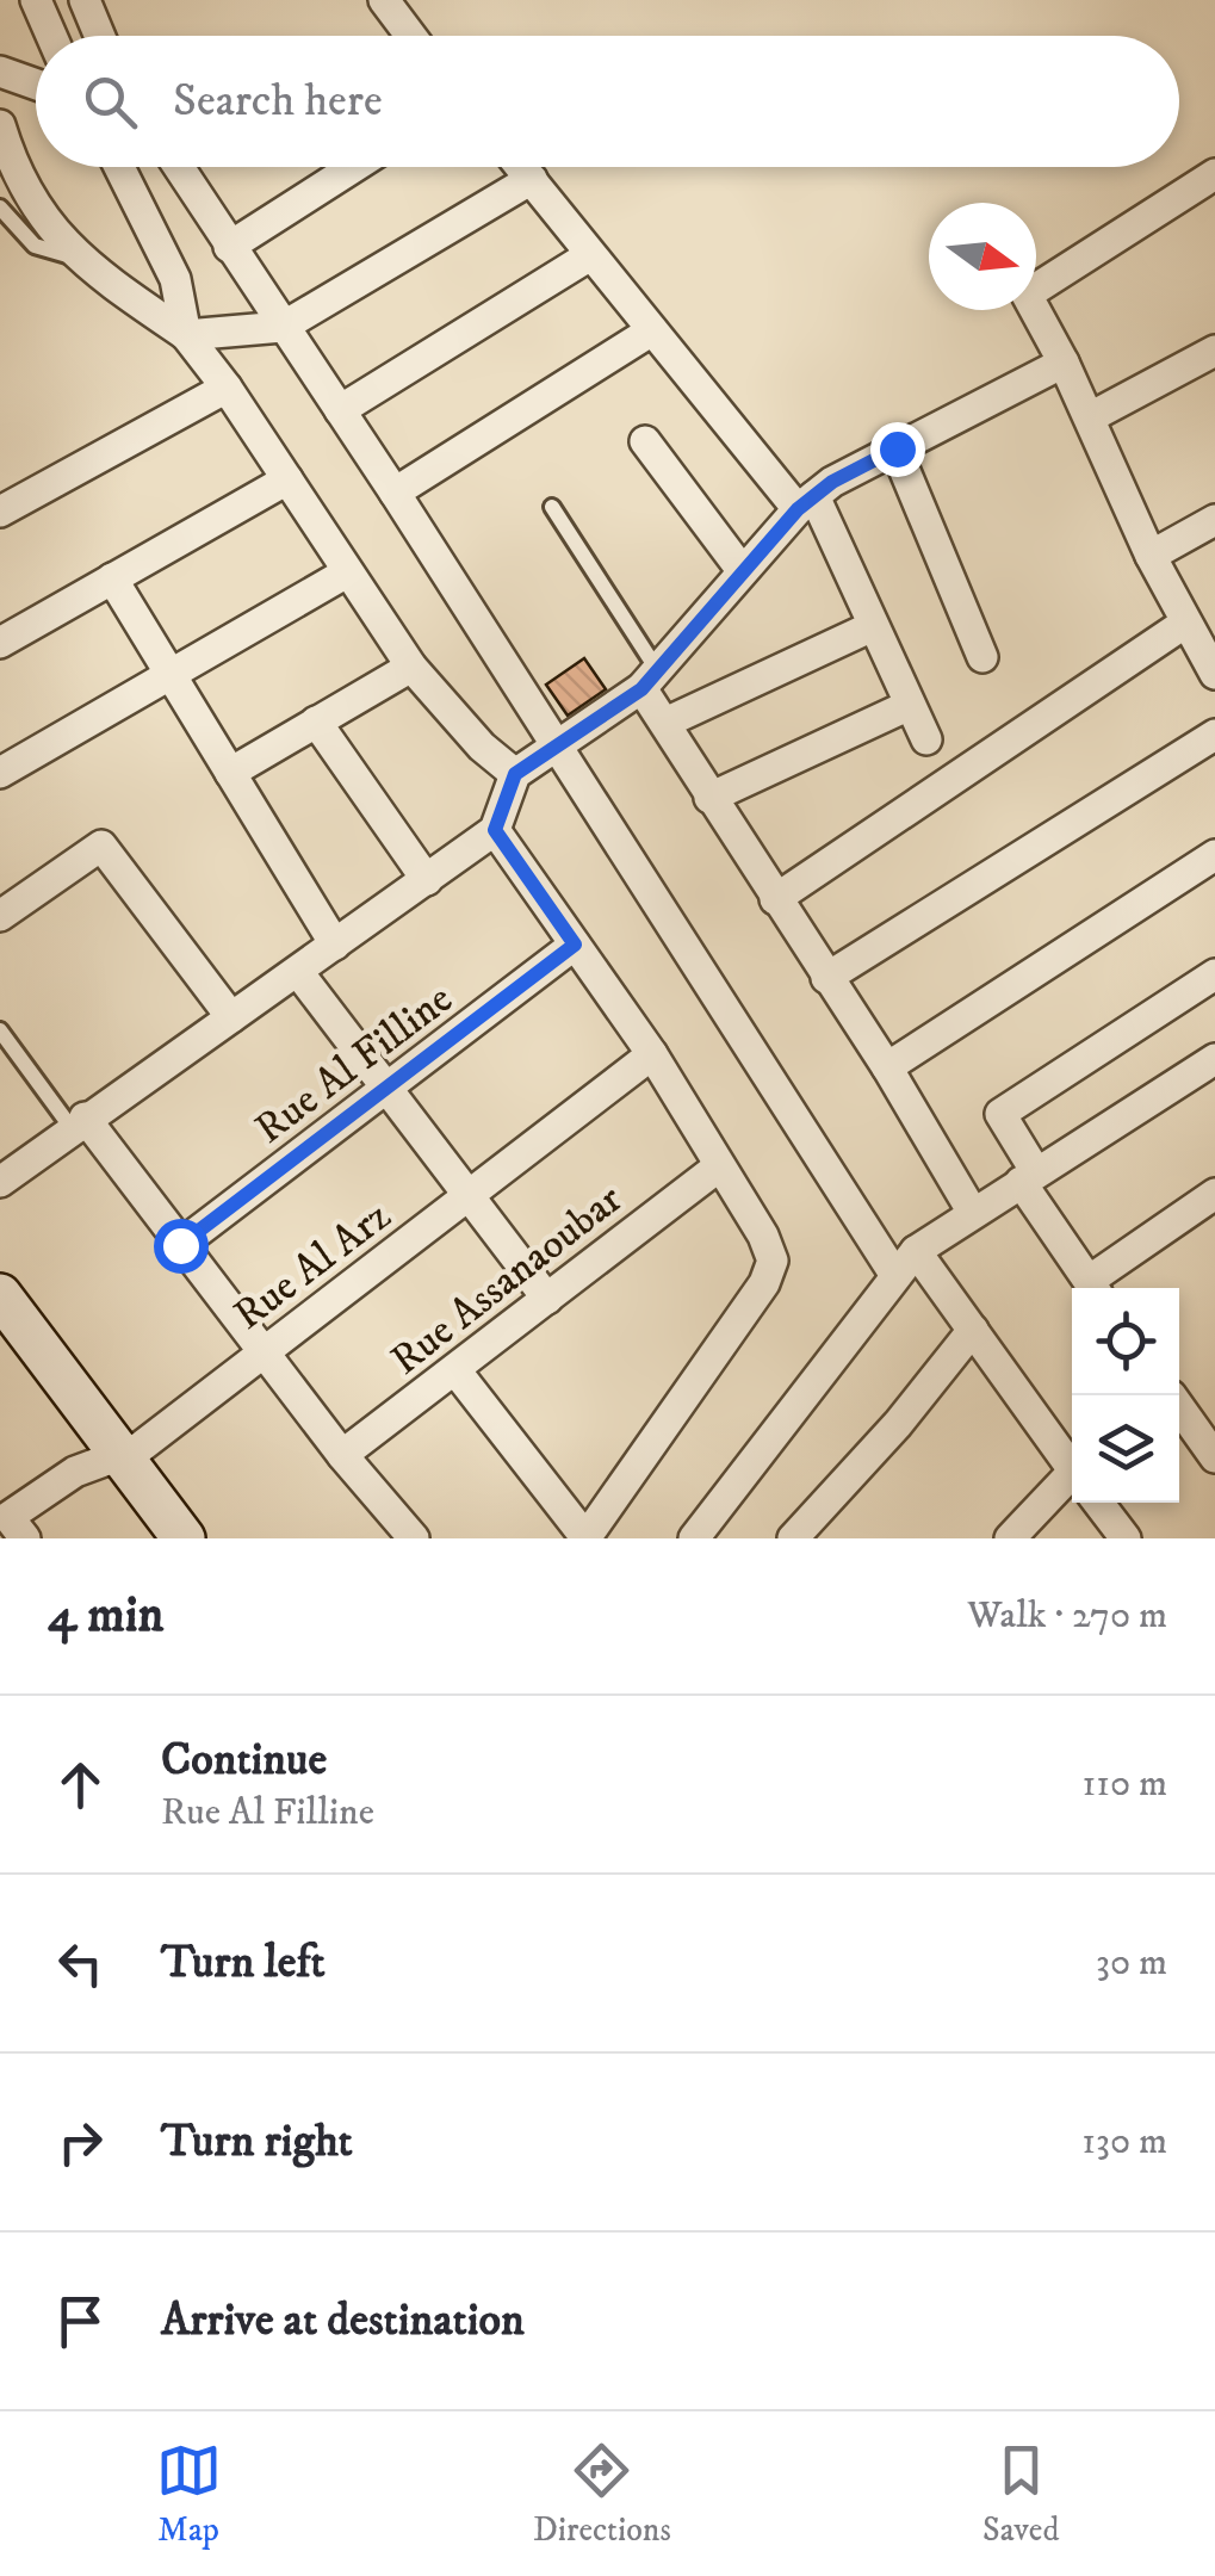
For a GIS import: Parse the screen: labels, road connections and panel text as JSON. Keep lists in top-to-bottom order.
{
  "streets": {
    "street": ["Rue Al Filline", "Rue Al Arz", "Rue Assanaoubar"]
  },
  "north": "right",
  "page": {
    "search": "Search here",
    "heading": ["4 min", "Walk · 270 m"],
    "list": [
      ["Continue", "Rue Al Filline", "110 m"],
      ["Turn left", "30 m"],
      ["Turn right", "130 m"],
      "Arrive at destination"
    ],
    "nav": ["Map", "Directions", "Saved"]
  }
}
